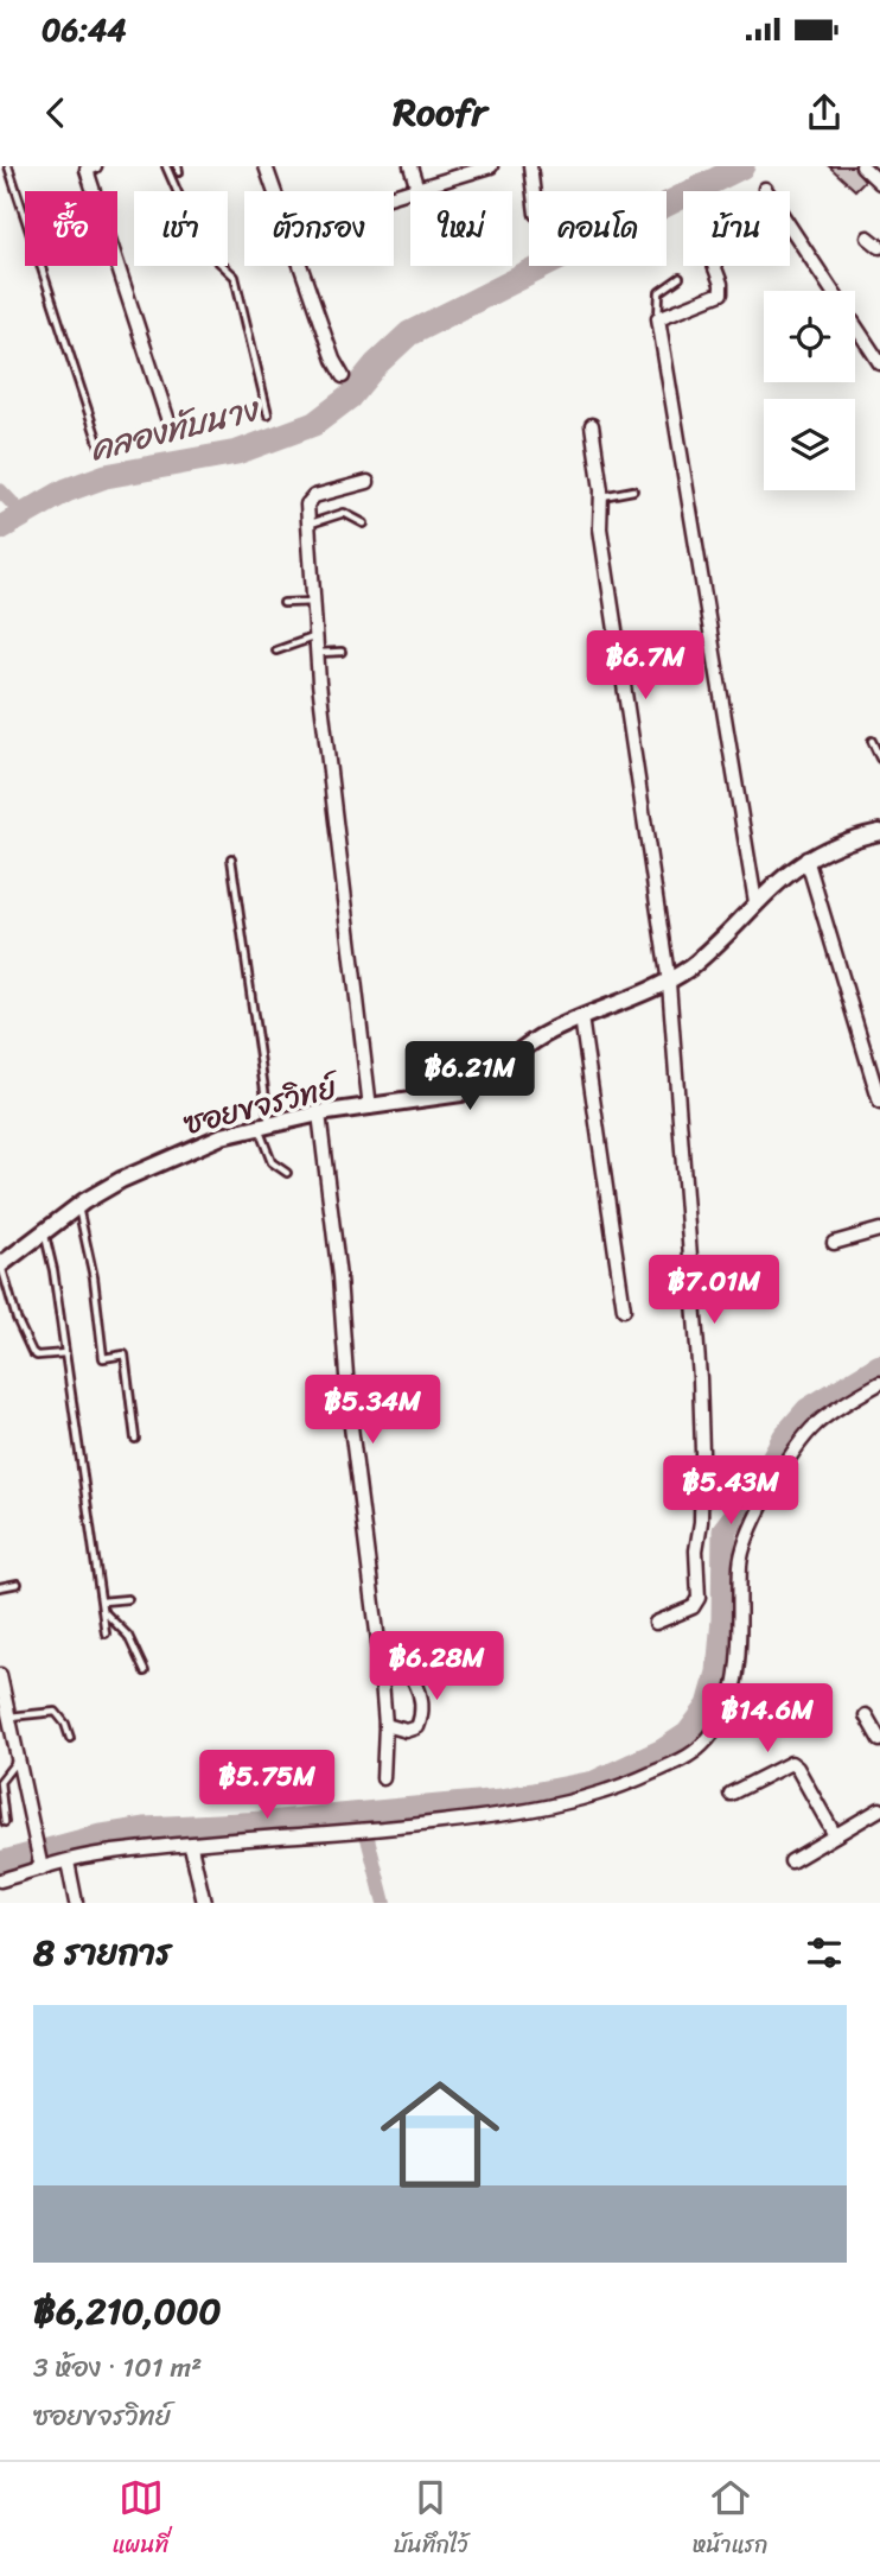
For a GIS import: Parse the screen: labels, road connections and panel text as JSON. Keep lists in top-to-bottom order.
{
  "streets": {
    "street": ["ซอยขจรวิทย์"]
  },
  "water": ["คลองทับนาง"],
  "page": {
    "status": "06:44",
    "header": "Roofr",
    "chip": [
      "ซื้อ",
      "เช่า",
      "ตัวกรอง",
      "ใหม่",
      "คอนโด",
      "บ้าน"
    ],
    "price": [
      "฿6.7M",
      "฿6.21M",
      "฿7.01M",
      "฿5.34M",
      "฿5.43M",
      "฿6.28M",
      "฿14.6M",
      "฿5.75M"
    ],
    "heading": "8 รายการ",
    "list": [
      {
        "name": "฿6,210,000",
        "note": "3 ห้อง · 101 m² · ซอยขจรวิทย์"
      }
    ],
    "tabs": ["แผนที่", "บันทึกไว้", "หน้าแรก"]
  }
}
